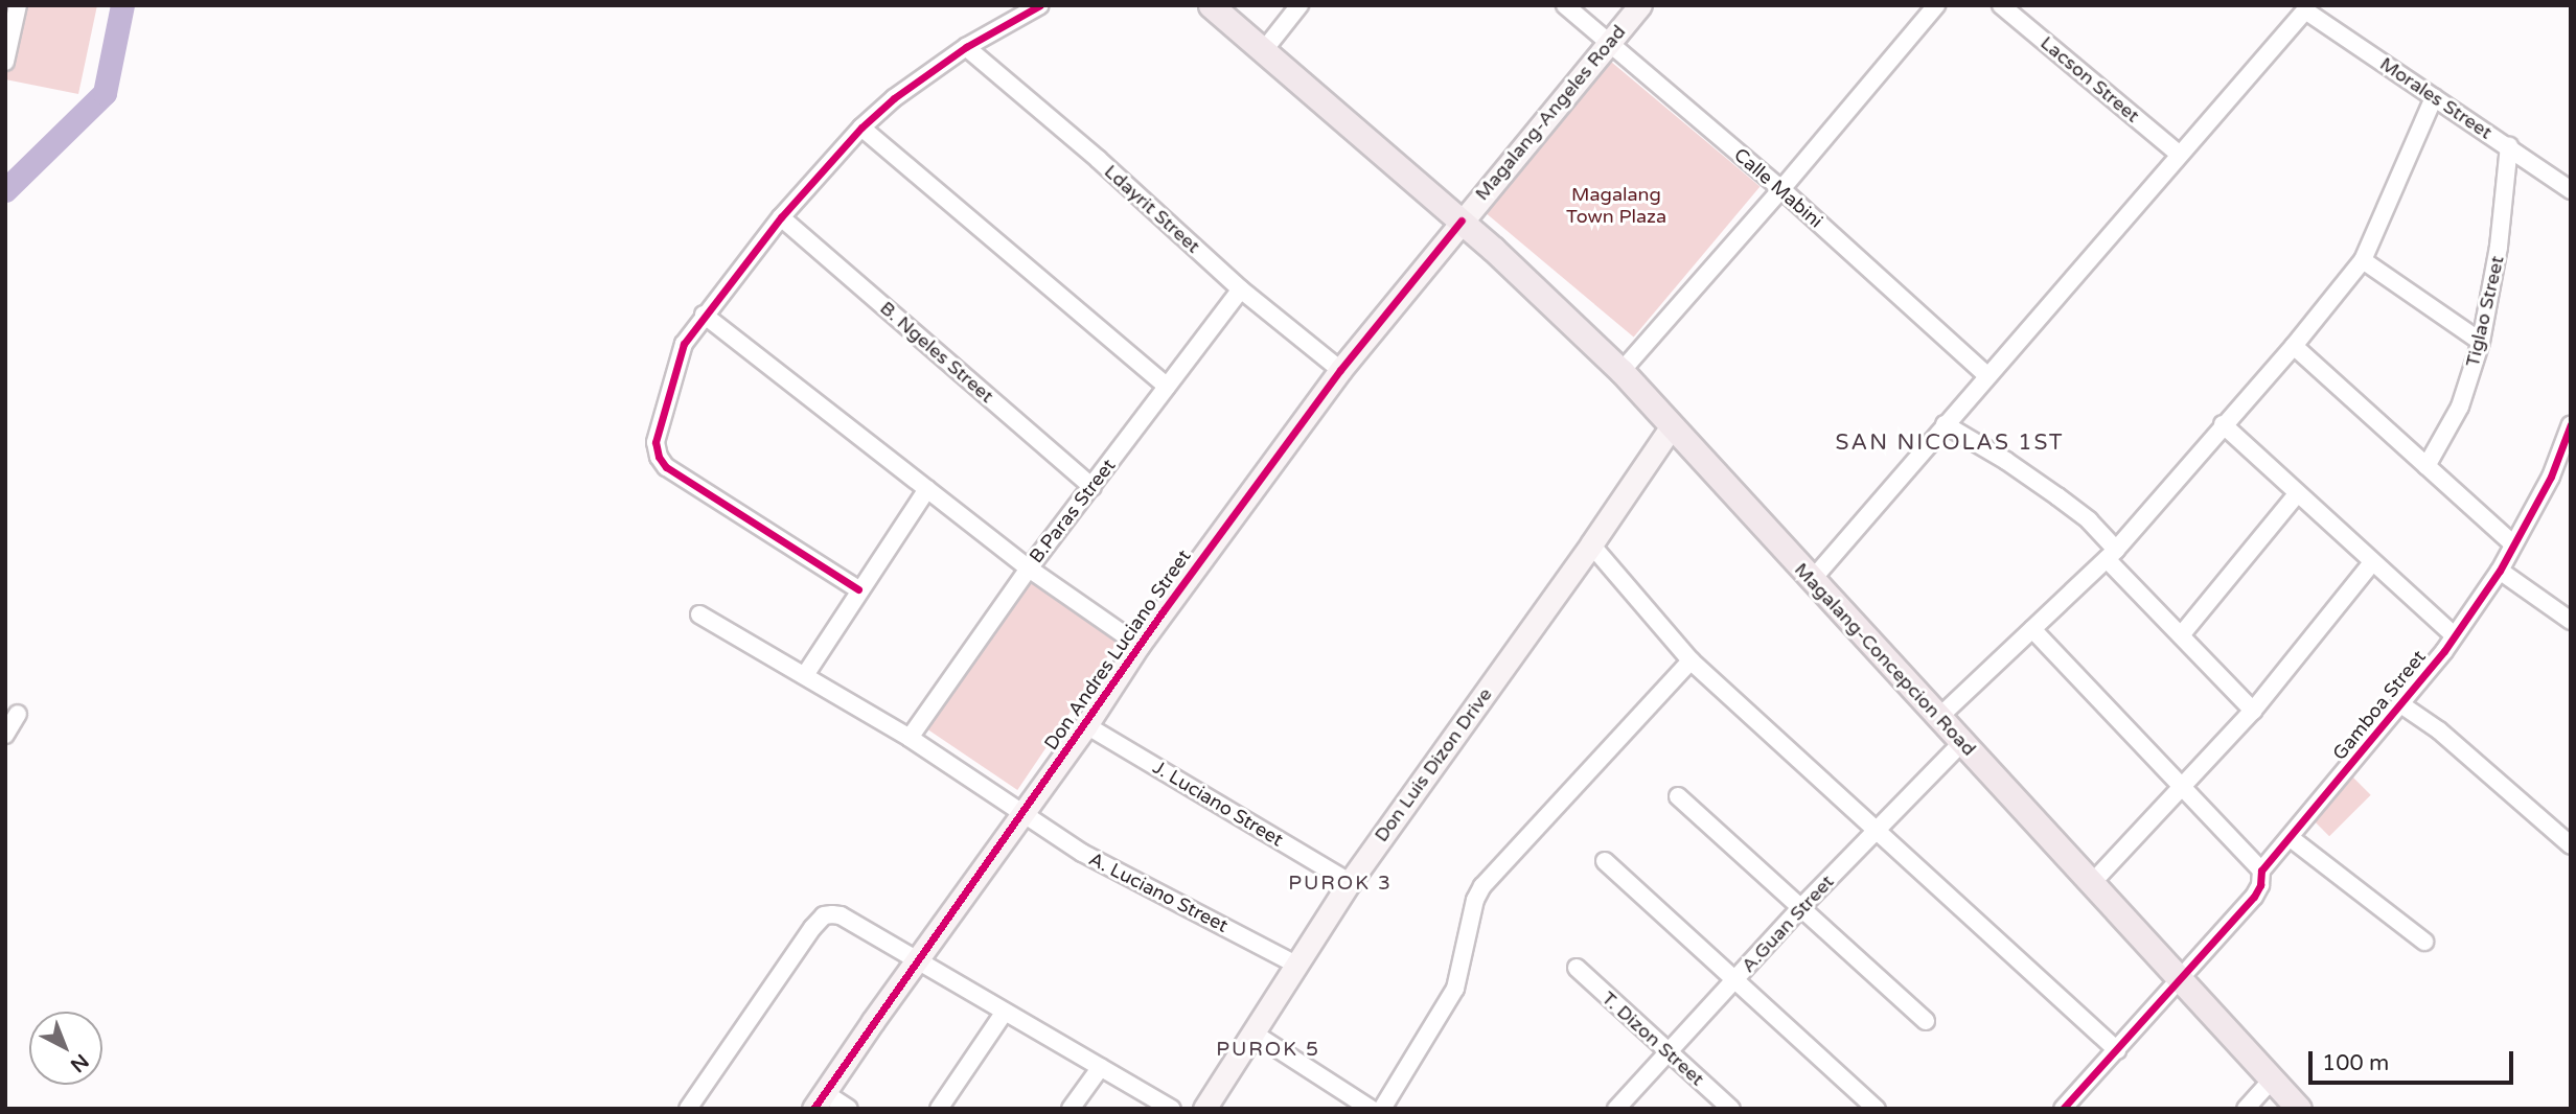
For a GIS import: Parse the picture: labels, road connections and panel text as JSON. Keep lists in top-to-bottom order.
{
  "streets": {
    "main road": ["Magalang-Concepcion Road"],
    "street": [
      "Lacson Street",
      "Morales Street",
      "Magalang-Angeles Road",
      "Calle Mabini",
      "Ldayrit Street",
      "Tiglao Street",
      "B. Ngeles Street",
      "B.Paras Street",
      "Don Andres Luciano Street",
      "Gamboa Street",
      "Don Luis Dizon Drive",
      "J. Luciano Street",
      "A. Luciano Street",
      "A.Guan Street",
      "T. Dizon Street"
    ]
  },
  "crossings": [
    ["Morales Street", "Tiglao Street"],
    ["Magalang-Angeles Road", "Calle Mabini"],
    ["Magalang-Angeles Road", "Don Andres Luciano Street"],
    ["Magalang-Angeles Road", "Magalang-Concepcion Road"],
    ["Ldayrit Street", "B.Paras Street"],
    ["Ldayrit Street", "Don Andres Luciano Street"],
    ["B. Ngeles Street", "B.Paras Street"],
    ["B.Paras Street", "A. Luciano Street"],
    ["Don Andres Luciano Street", "Magalang-Concepcion Road"],
    ["Don Andres Luciano Street", "J. Luciano Street"],
    ["Don Andres Luciano Street", "A. Luciano Street"],
    ["Magalang-Concepcion Road", "Gamboa Street"],
    ["Magalang-Concepcion Road", "Don Luis Dizon Drive"],
    ["Magalang-Concepcion Road", "A.Guan Street"],
    ["Don Luis Dizon Drive", "J. Luciano Street"],
    ["Don Luis Dizon Drive", "A. Luciano Street"],
    ["A.Guan Street", "T. Dizon Street"]
  ],
  "districts": ["SAN NICOLAS 1ST", "PUROK 3", "PUROK 5"],
  "parks": ["Magalang Town Plaza"],
  "scale_bar": "100 m",
  "north": "bottom right"
}
